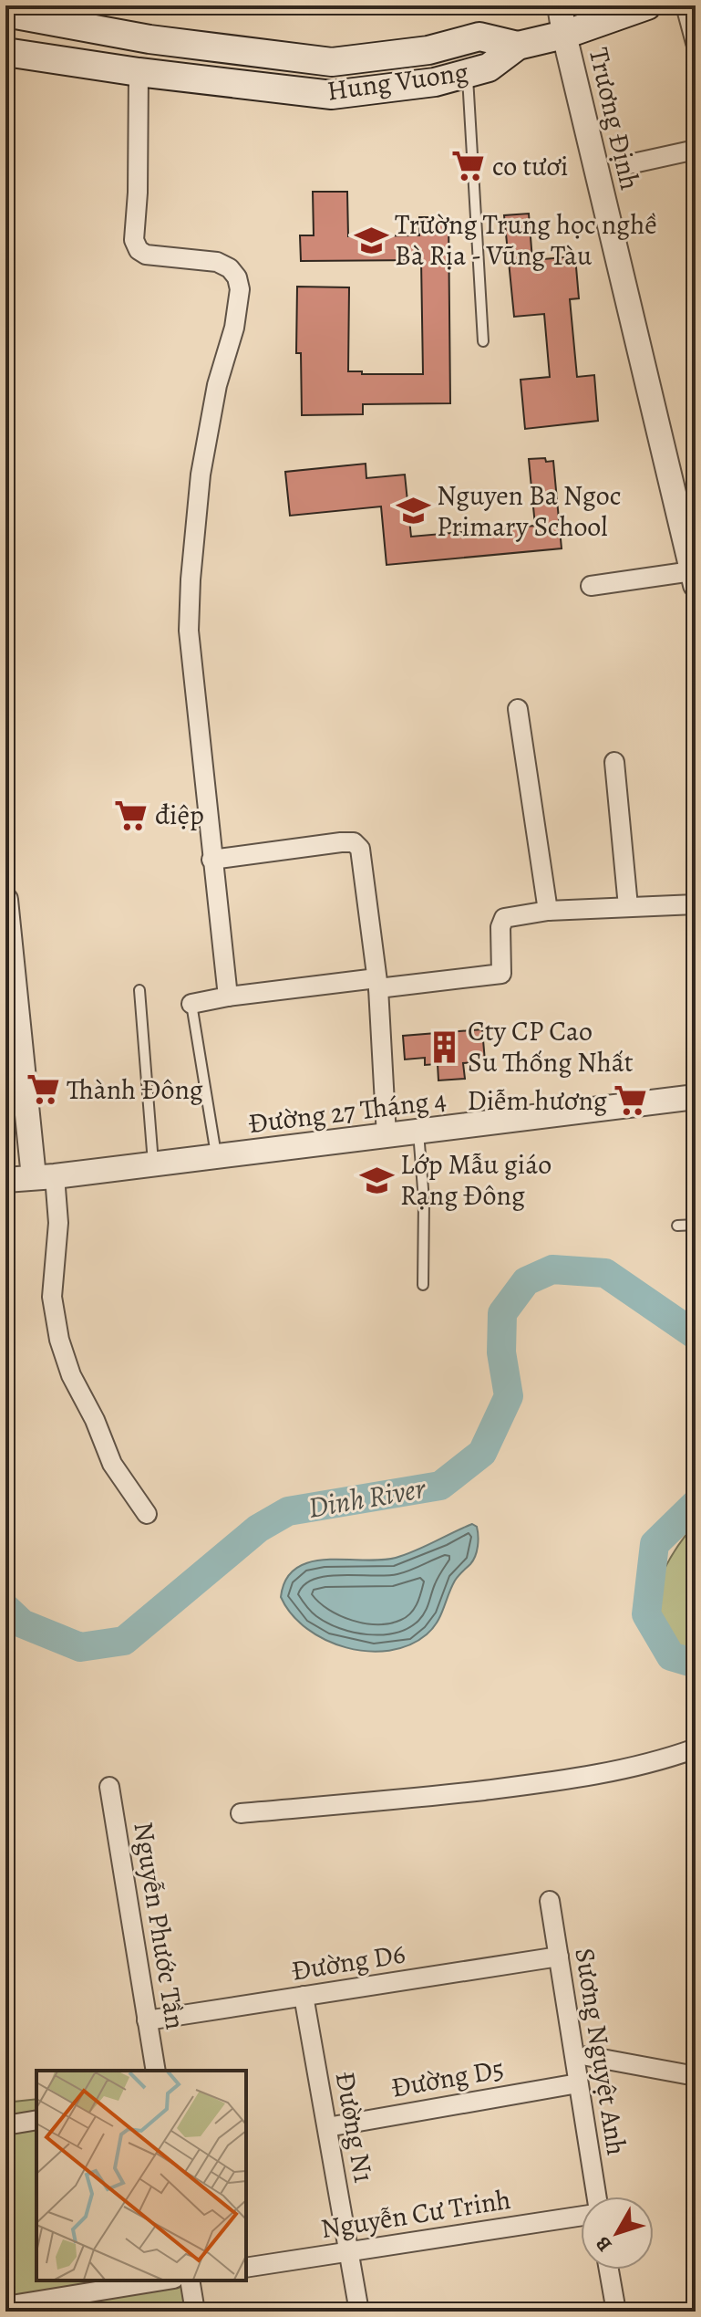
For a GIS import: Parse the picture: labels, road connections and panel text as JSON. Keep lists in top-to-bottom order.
{
  "streets": {
    "main road": ["Hung Vuong"],
    "street": [
      "Trương Định",
      "Đường 27 Tháng 4",
      "Nguyễn Phước Tần",
      "Đường D6",
      "Sương Nguyệt Anh",
      "Đường D5",
      "Đường N1",
      "Nguyễn Cư Trinh"
    ]
  },
  "crossings": [
    ["Hung Vuong", "Trương Định"],
    ["Nguyễn Phước Tần", "Đường D6"],
    ["Đường D6", "Sương Nguyệt Anh"],
    ["Đường D6", "Đường N1"],
    ["Sương Nguyệt Anh", "Đường D5"],
    ["Đường D5", "Đường N1"],
    ["Đường N1", "Nguyễn Cư Trinh"]
  ],
  "water": ["Dinh River"],
  "places": {
    "supermarket": [
      "co tươi",
      "điệp",
      "Thành Đông",
      "Diễm hương"
    ],
    "school or university": ["Trường Trung học nghề Bà Rịa - Vũng Tàu", "Nguyen Ba Ngoc Primary School", "Lớp Mẫu giáo Rạng Đông"],
    "building": ["Cty CP Cao Su Thống Nhất"]
  },
  "north": "bottom left"
}
